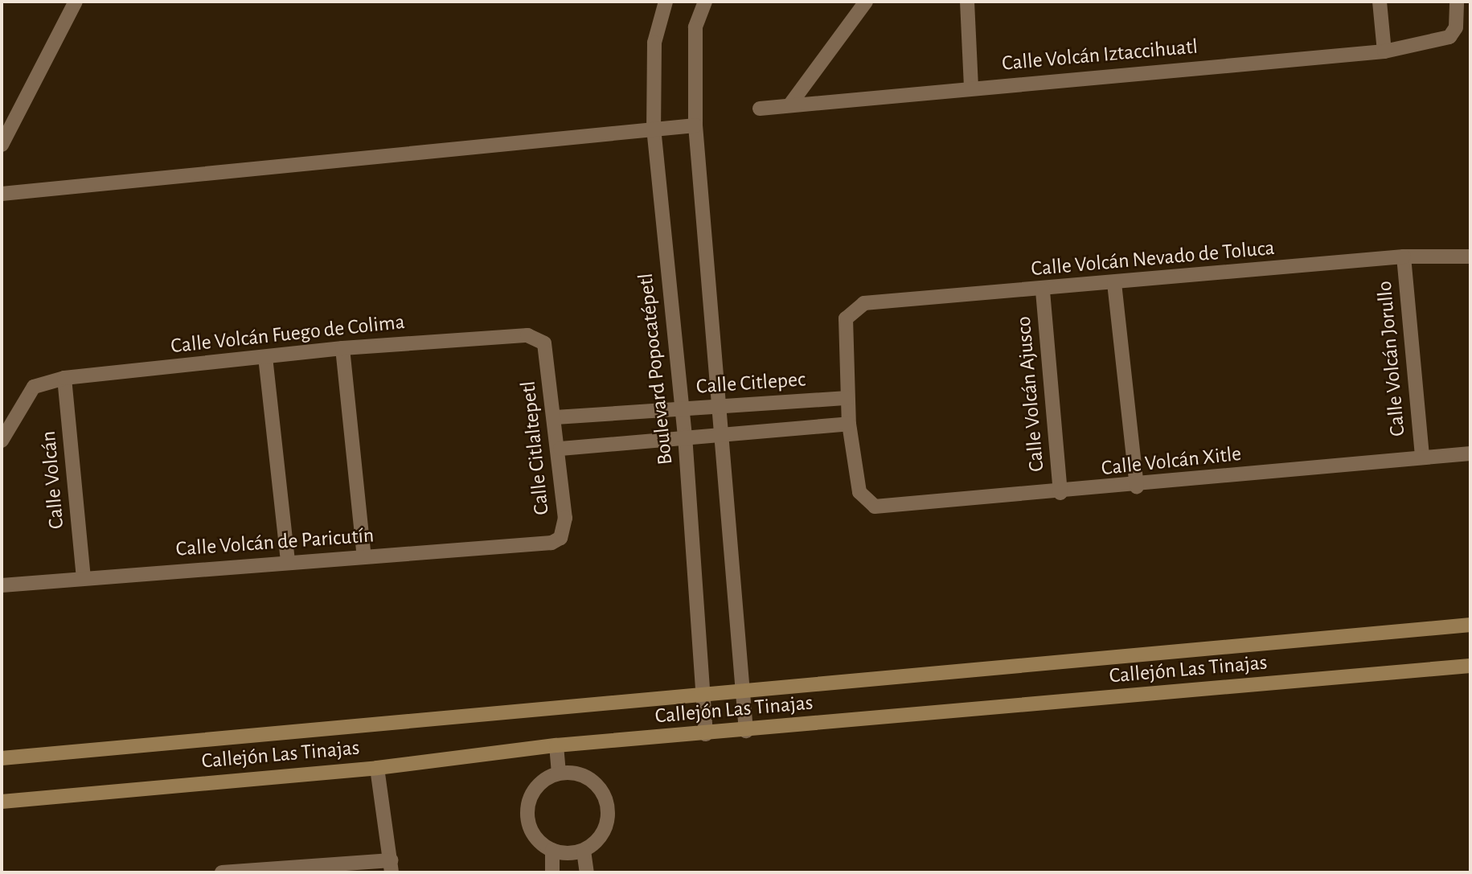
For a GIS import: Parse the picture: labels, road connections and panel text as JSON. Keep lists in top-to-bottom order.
{
  "streets": {
    "main road": ["Callejón Las Tinajas"],
    "street": [
      "Calle Volcán Iztaccihuatl",
      "Calle Volcán Nevado de Toluca",
      "Calle Volcán Fuego de Colima",
      "Calle Volcán Jorullo",
      "Boulevard Popocatépetl",
      "Calle Citlepec",
      "Calle Volcán Ajusco",
      "Calle Citlaltepetl",
      "Calle Volcán Xitle",
      "Calle Volcán",
      "Calle Volcán de Paricutín"
    ]
  },
  "crossings": [
    ["Calle Volcán Nevado de Toluca", "Calle Volcán Jorullo"],
    ["Calle Volcán Nevado de Toluca", "Calle Citlepec"],
    ["Calle Volcán Nevado de Toluca", "Calle Volcán Ajusco"],
    ["Calle Volcán Fuego de Colima", "Calle Citlaltepetl"],
    ["Calle Volcán Fuego de Colima", "Calle Volcán"],
    ["Calle Volcán Jorullo", "Calle Volcán Xitle"],
    ["Boulevard Popocatépetl", "Calle Citlepec"],
    ["Boulevard Popocatépetl", "Callejón Las Tinajas"],
    ["Calle Citlepec", "Calle Citlaltepetl"],
    ["Calle Volcán Ajusco", "Calle Volcán Xitle"],
    ["Calle Citlaltepetl", "Calle Volcán de Paricutín"],
    ["Calle Volcán", "Calle Volcán de Paricutín"]
  ]
}
